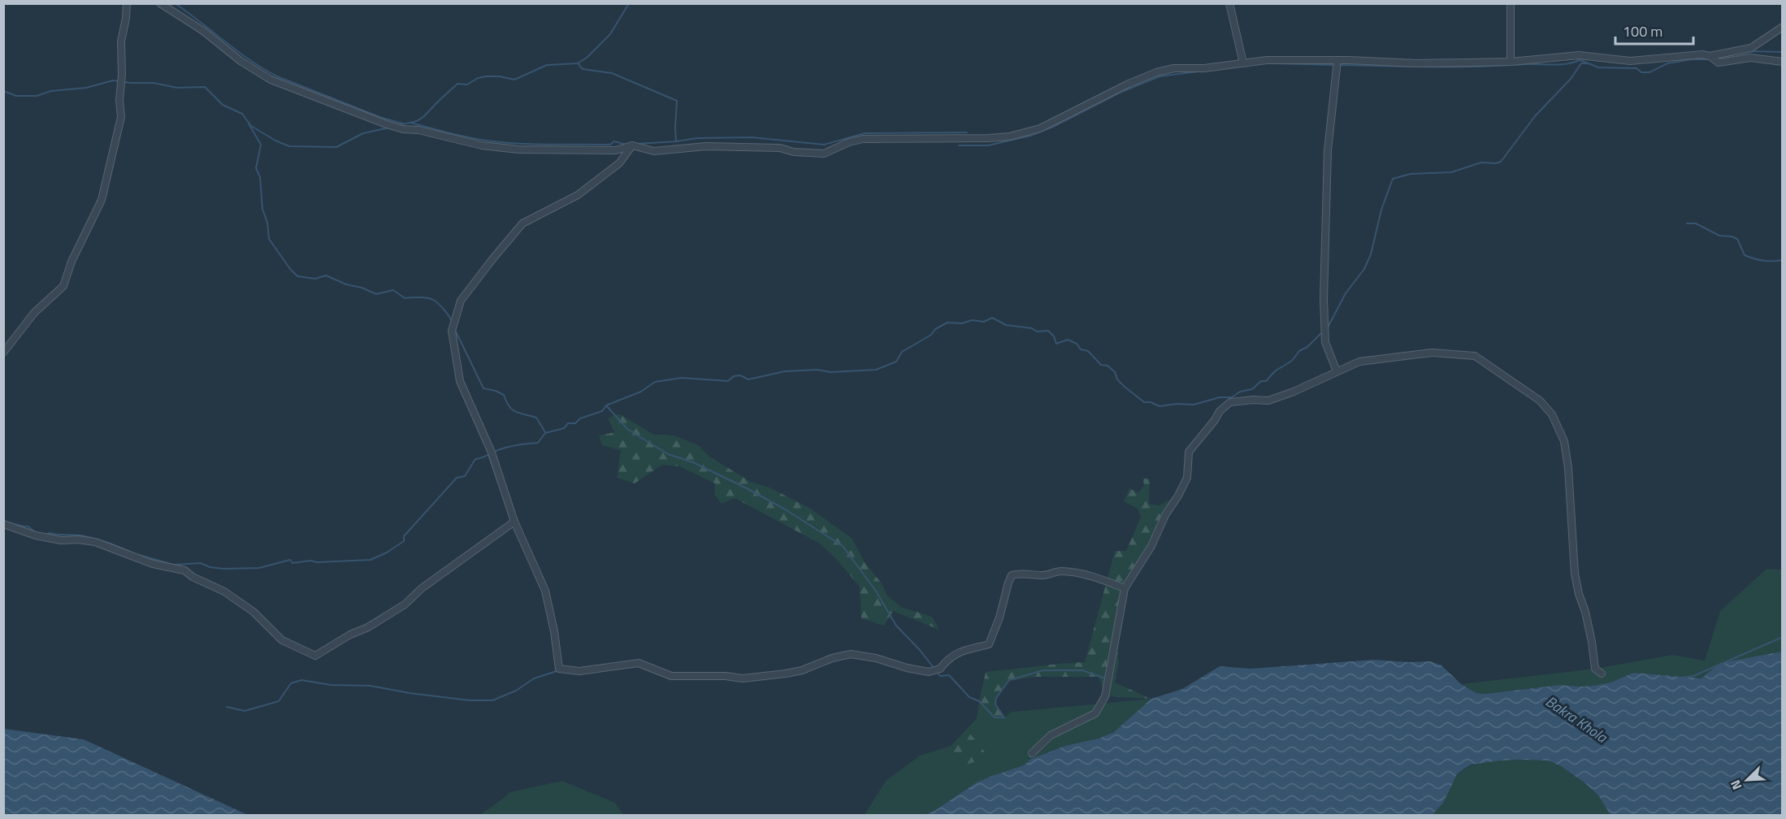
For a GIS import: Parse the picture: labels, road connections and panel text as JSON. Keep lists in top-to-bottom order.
{
  "water": ["Bakra Khola"],
  "scale_bar": "100 m",
  "north": "bottom left"
}
